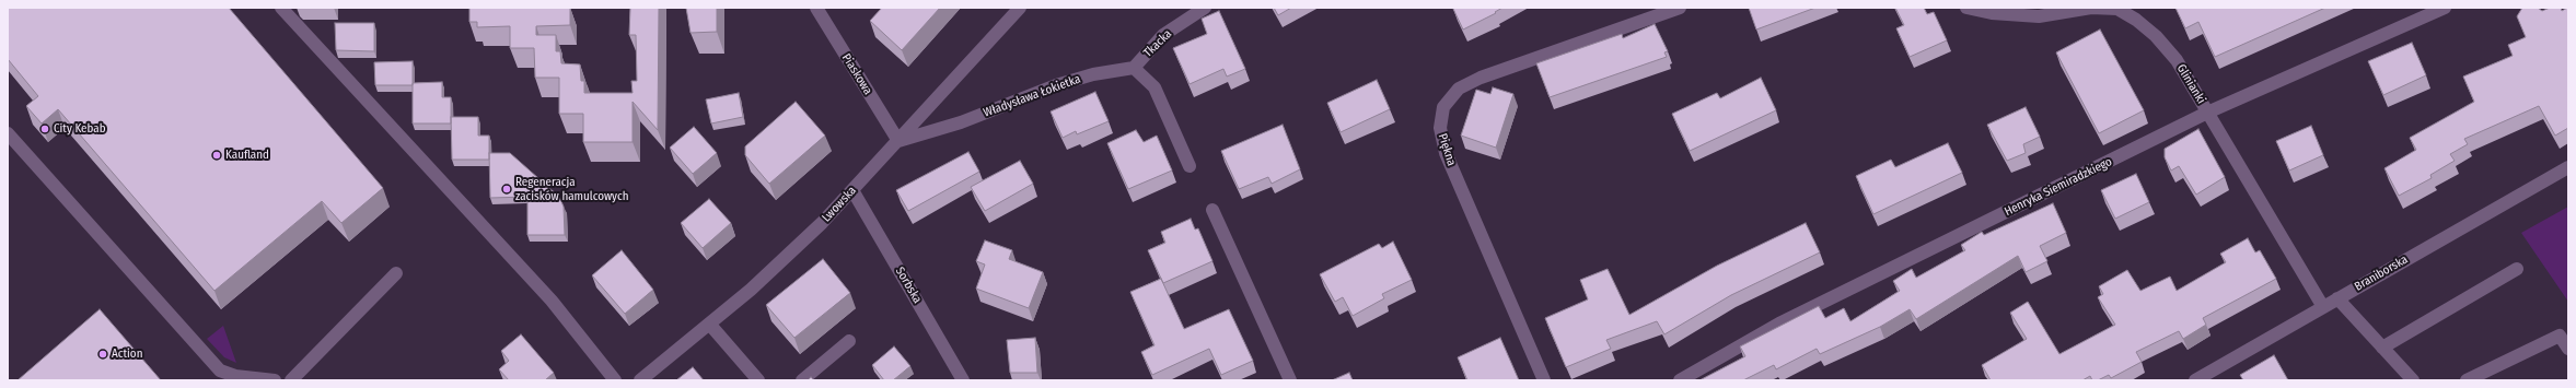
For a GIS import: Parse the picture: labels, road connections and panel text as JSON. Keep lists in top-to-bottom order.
{
  "streets": {
    "street": [
      "Tkacka",
      "Piaskowa",
      "Glinianki",
      "Władysława Łokietka",
      "Piękna",
      "Henryka Siemiradzkiego",
      "Lwowska",
      "Braniborska",
      "Sorbska"
    ]
  },
  "crossings": [
    ["Tkacka", "Władysława Łokietka"],
    ["Piaskowa", "Władysława Łokietka"],
    ["Piaskowa", "Lwowska"],
    ["Glinianki", "Henryka Siemiradzkiego"],
    ["Glinianki", "Braniborska"],
    ["Władysława Łokietka", "Lwowska"],
    ["Lwowska", "Sorbska"]
  ],
  "places": [
    "City Kebab",
    "Kaufland",
    "Regeneracja zacisków hamulcowych",
    "Action"
  ]
}
